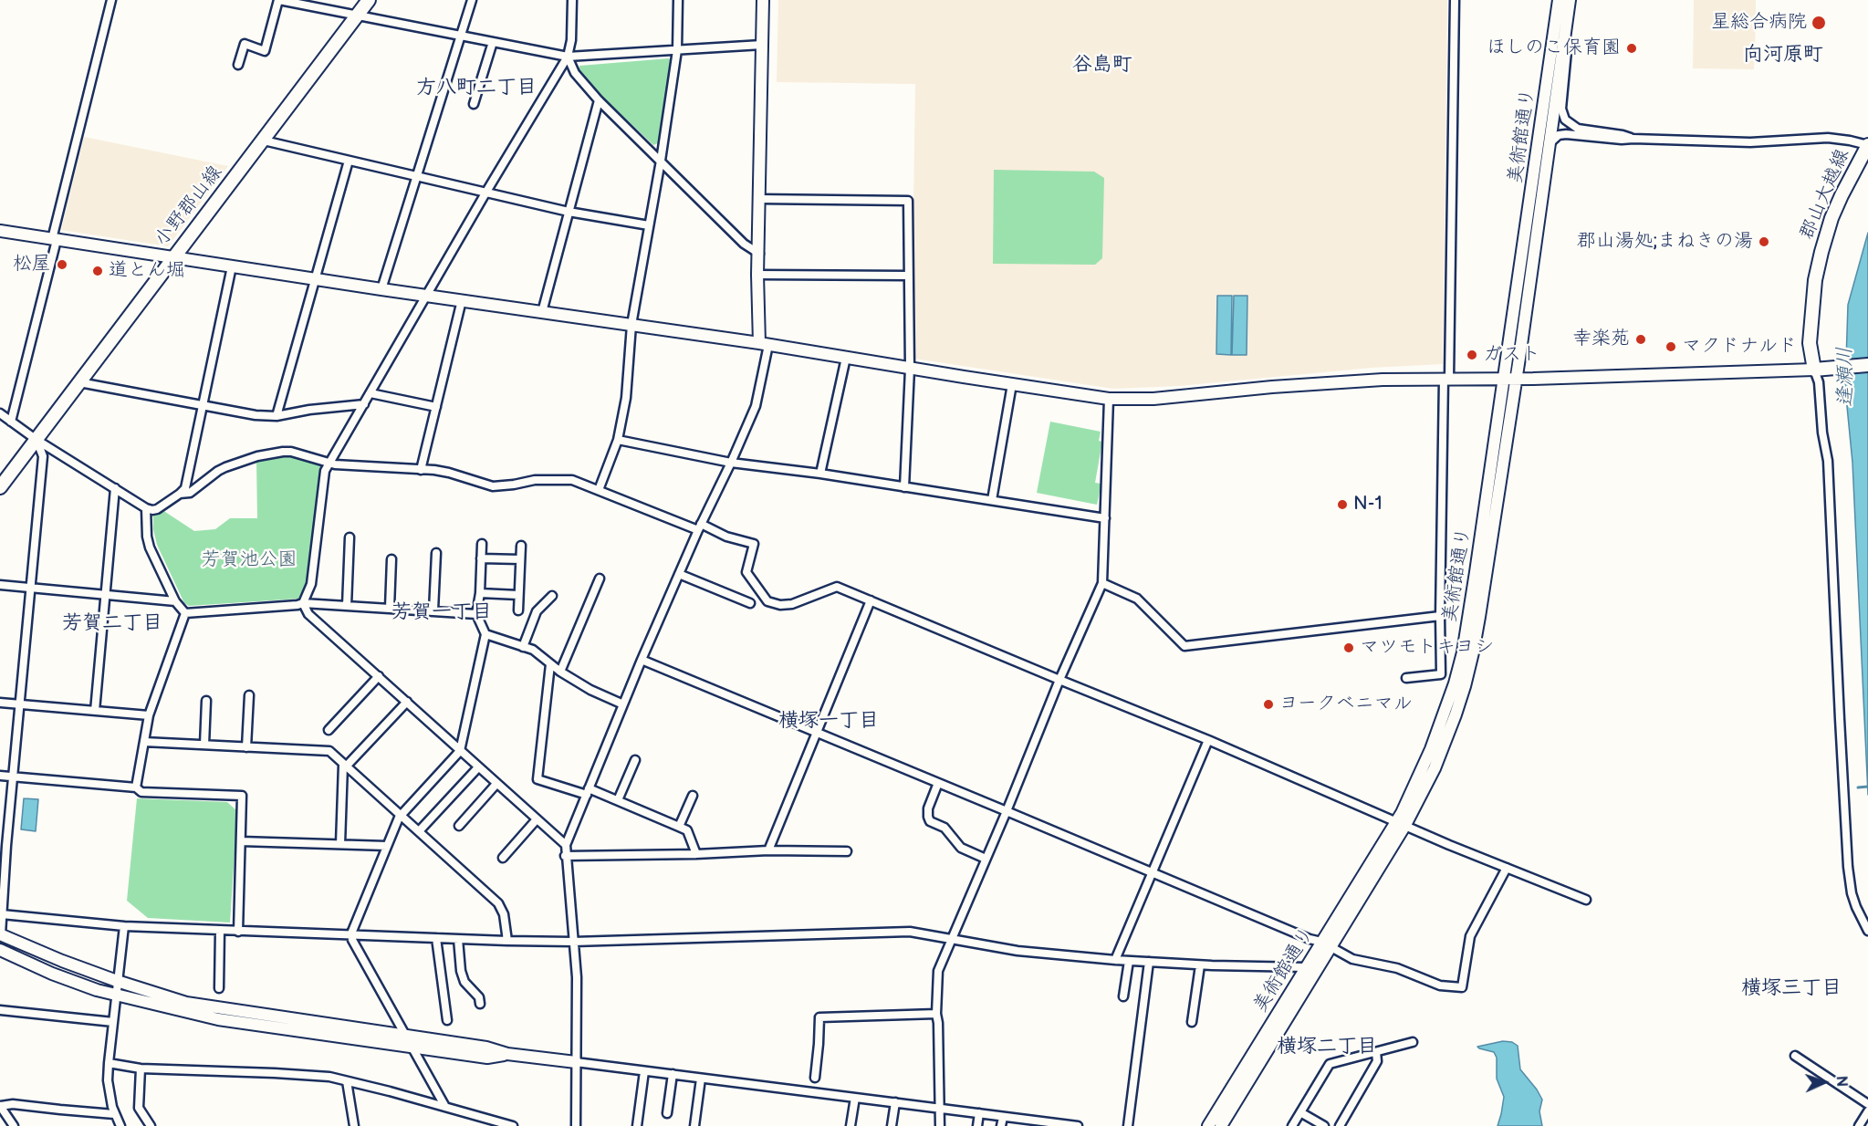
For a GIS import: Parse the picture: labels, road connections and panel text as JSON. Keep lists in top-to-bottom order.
{
  "streets": {
    "main road": ["郡山大越線", "小野郡山線"],
    "street": ["美術館通り"]
  },
  "districts": [
    "向河原町",
    "谷島町",
    "方八町二丁目",
    "芳賀一丁目",
    "芳賀二丁目",
    "横塚一丁目",
    "横塚三丁目",
    "横塚二丁目"
  ],
  "water": ["逢瀬川"],
  "parks": ["芳賀池公園"],
  "places": [
    "星総合病院",
    "ほしのこ保育園",
    "郡山湯処;まねきの湯",
    "松屋",
    "道とん堀",
    "幸楽苑",
    "マクドナルド",
    "ガスト",
    "N-1",
    "マツモトキヨシ",
    "ヨークベニマル"
  ],
  "north": "right"
}
